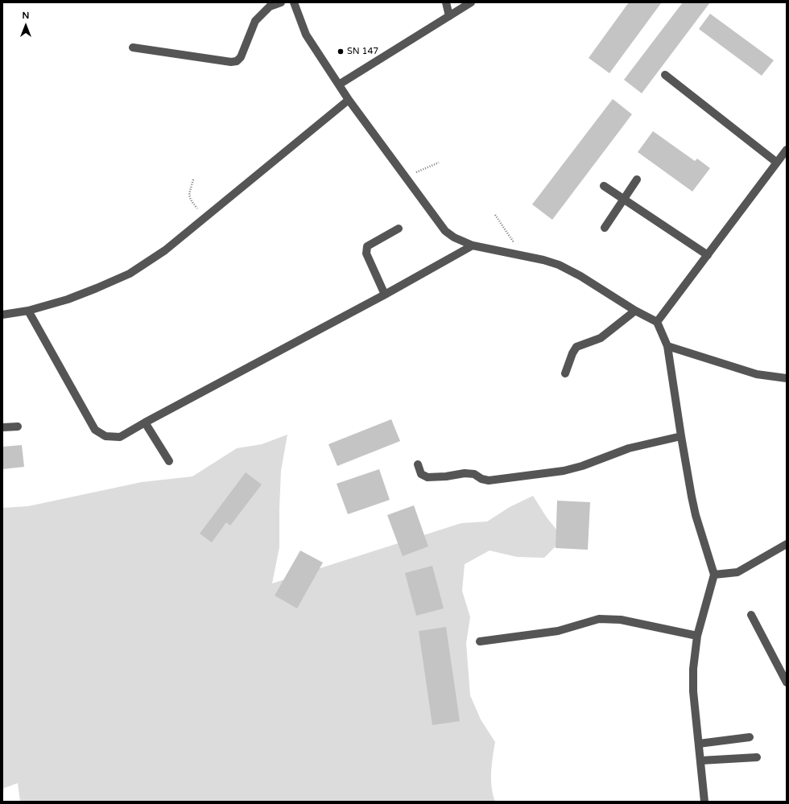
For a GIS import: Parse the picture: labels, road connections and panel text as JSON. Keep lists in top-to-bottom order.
{
  "places": ["SN 147"],
  "north": "top"
}
